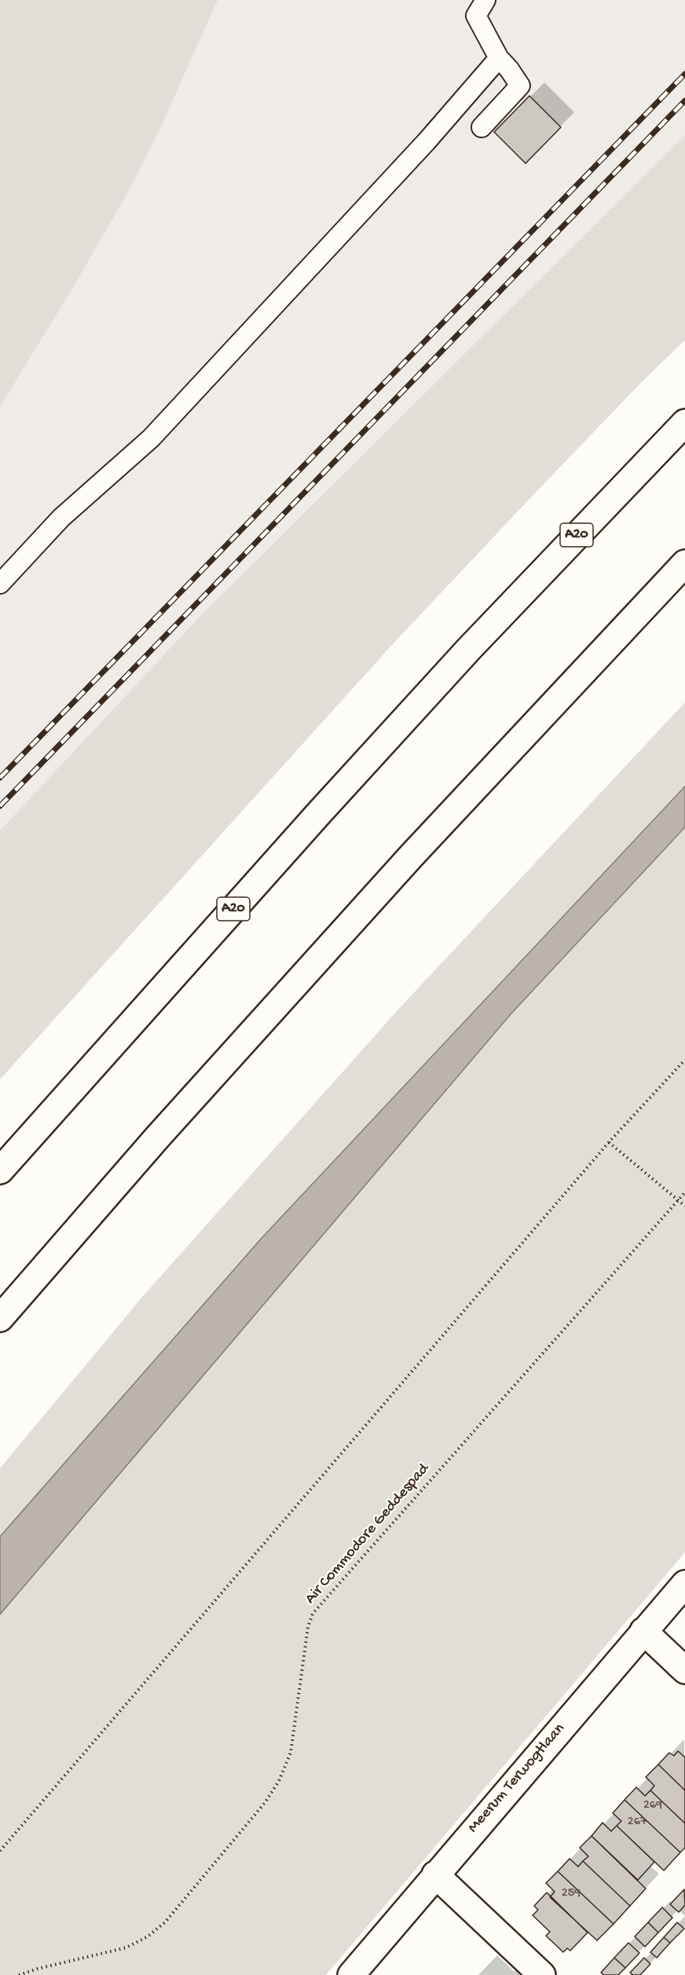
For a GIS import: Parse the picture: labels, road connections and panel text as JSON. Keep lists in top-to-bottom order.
{
  "streets": {
    "main road": ["A20", "Meerum Terwogtlaan"],
    "path": ["Air Commodore Geddespad"]
  },
  "house_numbers": ["269", "267", "259"]
}
